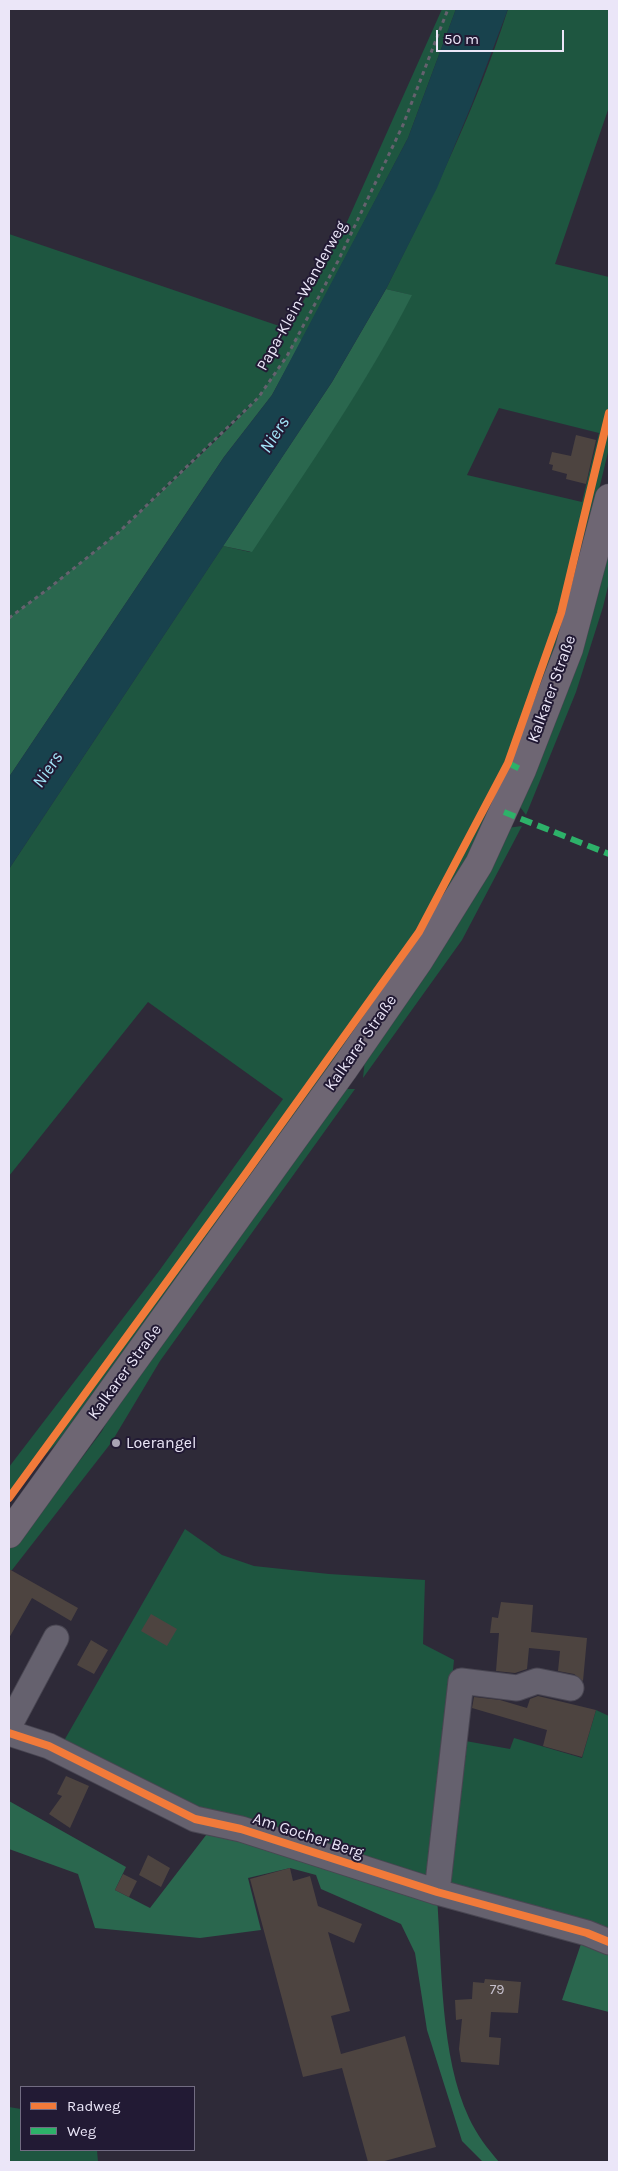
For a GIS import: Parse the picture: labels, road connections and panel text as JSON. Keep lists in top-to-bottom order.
{
  "streets": {
    "main road": ["Kalkarer Straße"],
    "street": ["Am Gocher Berg"],
    "path": ["Papa-Klein-Wanderweg"]
  },
  "water": ["Niers"],
  "places": ["Loerangel"],
  "house_numbers": ["79"],
  "legend": ["Radweg", "Weg"],
  "scale_bar": "50 m"
}
